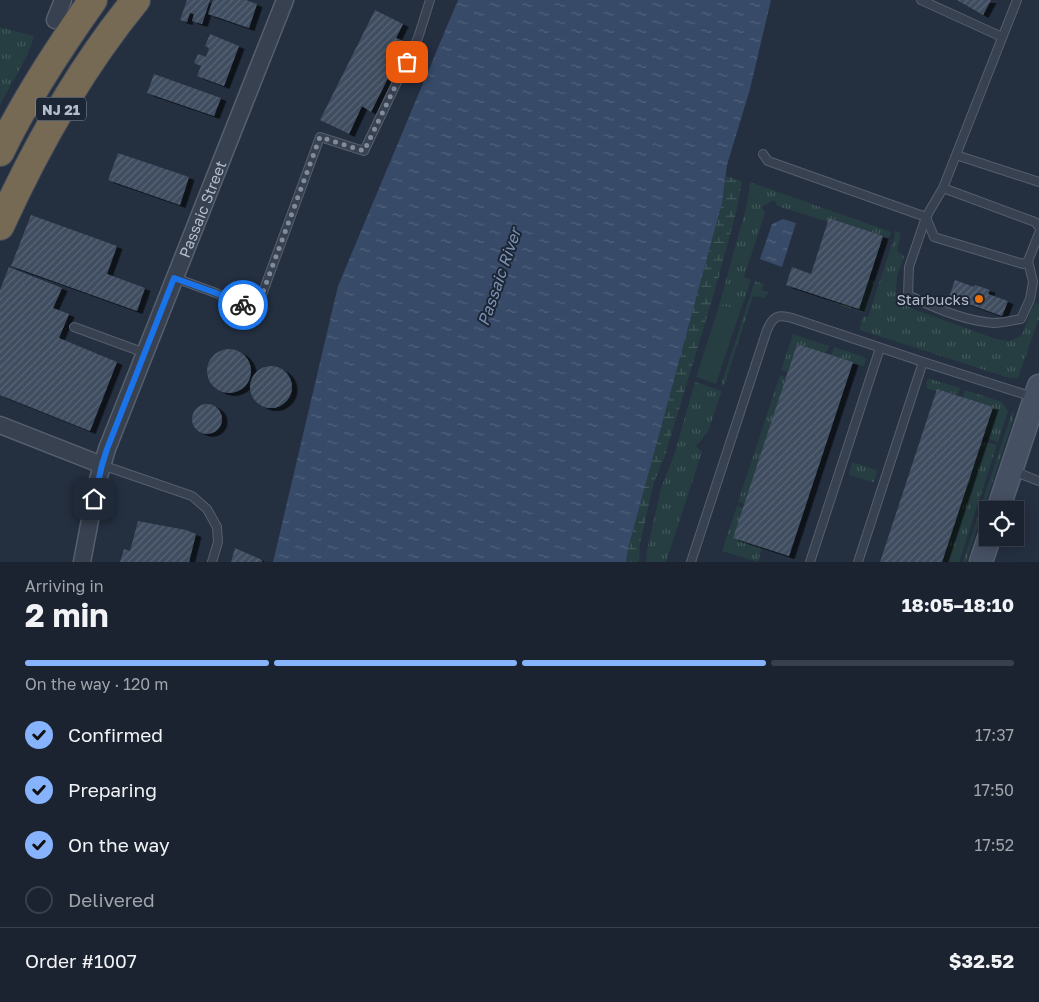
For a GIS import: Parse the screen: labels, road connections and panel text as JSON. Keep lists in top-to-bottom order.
{
  "streets": {
    "highway": ["NJ 21"],
    "street": ["Passaic Street"]
  },
  "water": ["Passaic River"],
  "places": ["Starbucks"],
  "page": {
    "heading": ["2 min", "Arriving in", "18:05–18:10"],
    "panel": ["Order #1007", "$32.52"],
    "bar": "On the way · 120 m",
    "list": [
      ["Confirmed", "17:37"],
      ["Preparing", "17:50"],
      ["On the way", "17:52"],
      "Delivered"
    ]
  }
}
